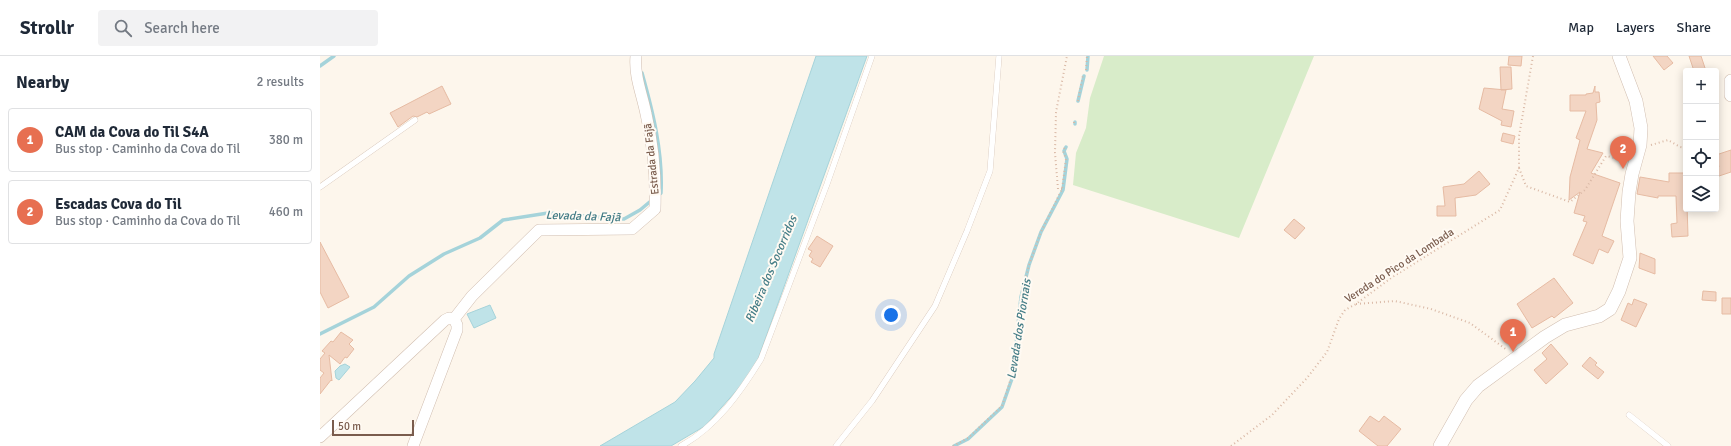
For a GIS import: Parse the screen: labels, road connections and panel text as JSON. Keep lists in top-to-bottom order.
{
  "streets": {
    "street": ["Estrada da Fajã"],
    "path": ["Vereda do Pico da Lombada"]
  },
  "water": ["Levada da Fajã", "Ribeira dos Socorridos", "Levada dos Piornais"],
  "scale_bar": "50 m",
  "page": {
    "header": "Strollr",
    "search": "Search here",
    "nav": ["Map", "Layers", "Share"],
    "heading": ["Nearby", "2 results"],
    "map_buttons": ["+", "−"],
    "list": [
      {
        "mark": "1",
        "name": "CAM da Cova do Til S4A",
        "note": "Bus stop · Caminho da Cova do Til",
        "value": "380 m"
      },
      {
        "mark": "2",
        "name": "Escadas Cova do Til",
        "note": "Bus stop · Caminho da Cova do Til",
        "value": "460 m"
      }
    ],
    "pins": ["2", "1"],
    "scale": "50 m"
  }
}
